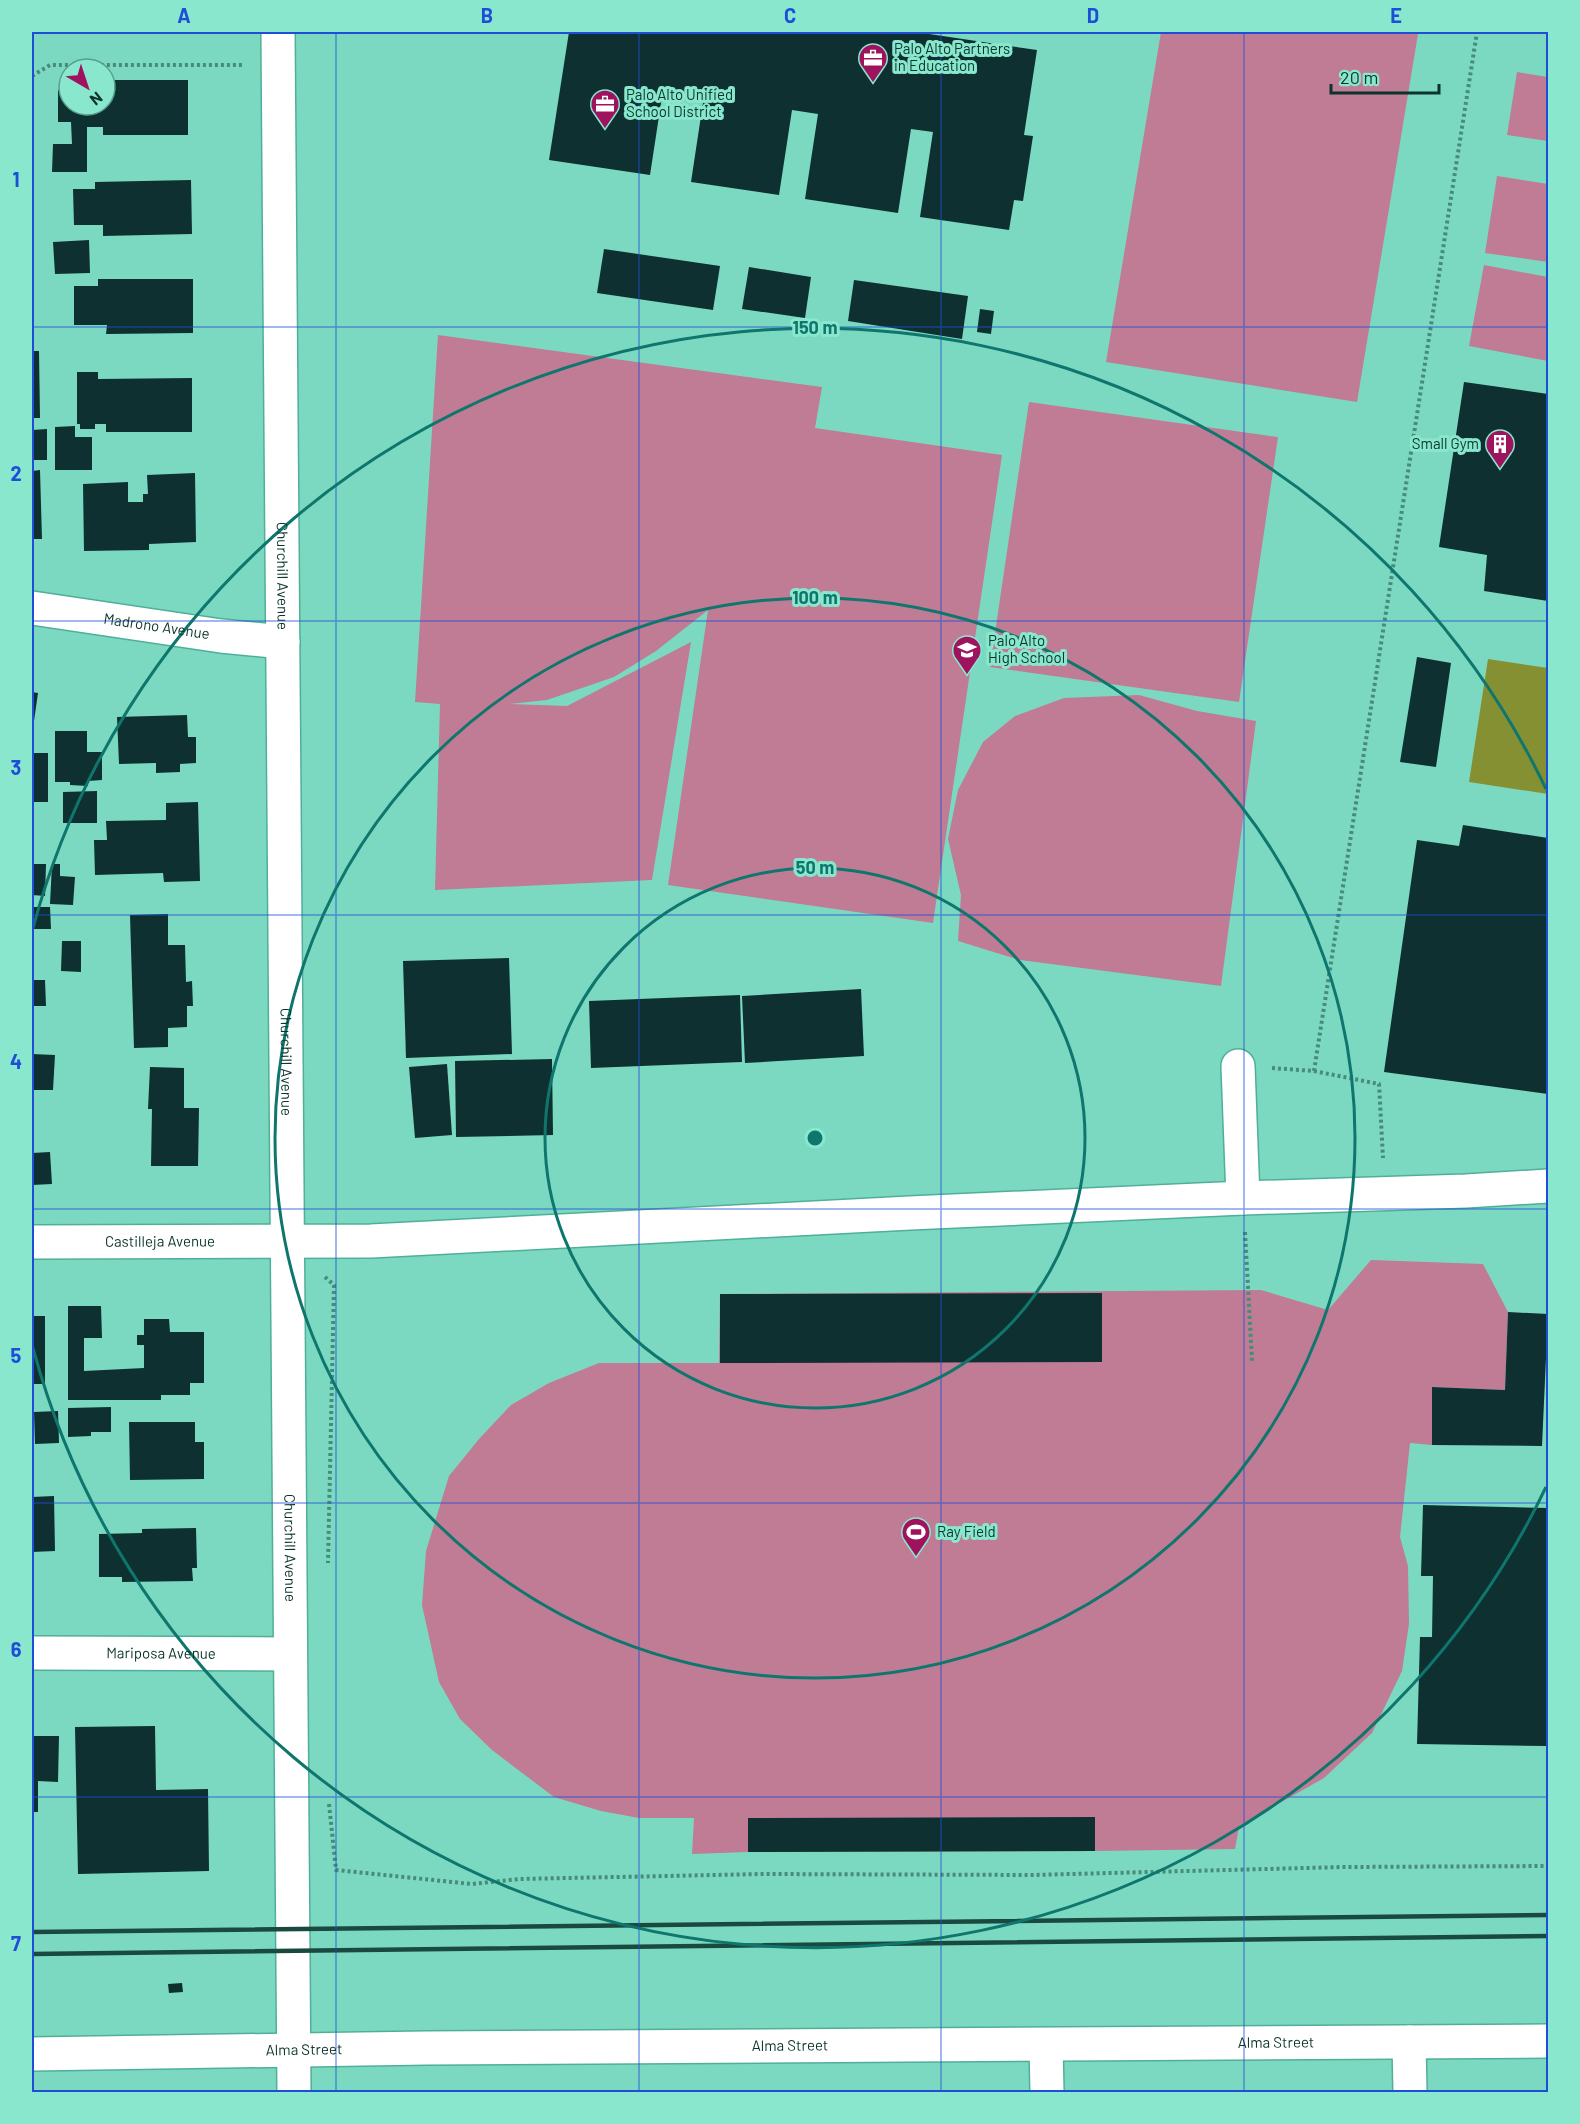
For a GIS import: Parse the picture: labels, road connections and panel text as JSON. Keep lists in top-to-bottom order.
{
  "streets": {
    "street": [
      "Churchill Avenue",
      "Madrono Avenue",
      "Castilleja Avenue",
      "Mariposa Avenue",
      "Alma Street"
    ]
  },
  "crossings": [
    ["Churchill Avenue", "Madrono Avenue"],
    ["Churchill Avenue", "Castilleja Avenue"],
    ["Churchill Avenue", "Mariposa Avenue"],
    ["Churchill Avenue", "Alma Street"]
  ],
  "places": {
    "office": ["Palo Alto Partners in Education", "Palo Alto Unified School District"],
    "building": ["Small Gym"],
    "school or university": ["Palo Alto High School"],
    "sports": ["Ray Field"]
  },
  "scale_bar": "20 m",
  "north": "bottom right",
  "grid": {
    "columns": [
      "A",
      "B",
      "C",
      "D",
      "E"
    ],
    "rows": [
      "1",
      "2",
      "3",
      "4",
      "5",
      "6",
      "7"
    ]
  },
  "rings": ["150 m", "100 m", "50 m"]
}
